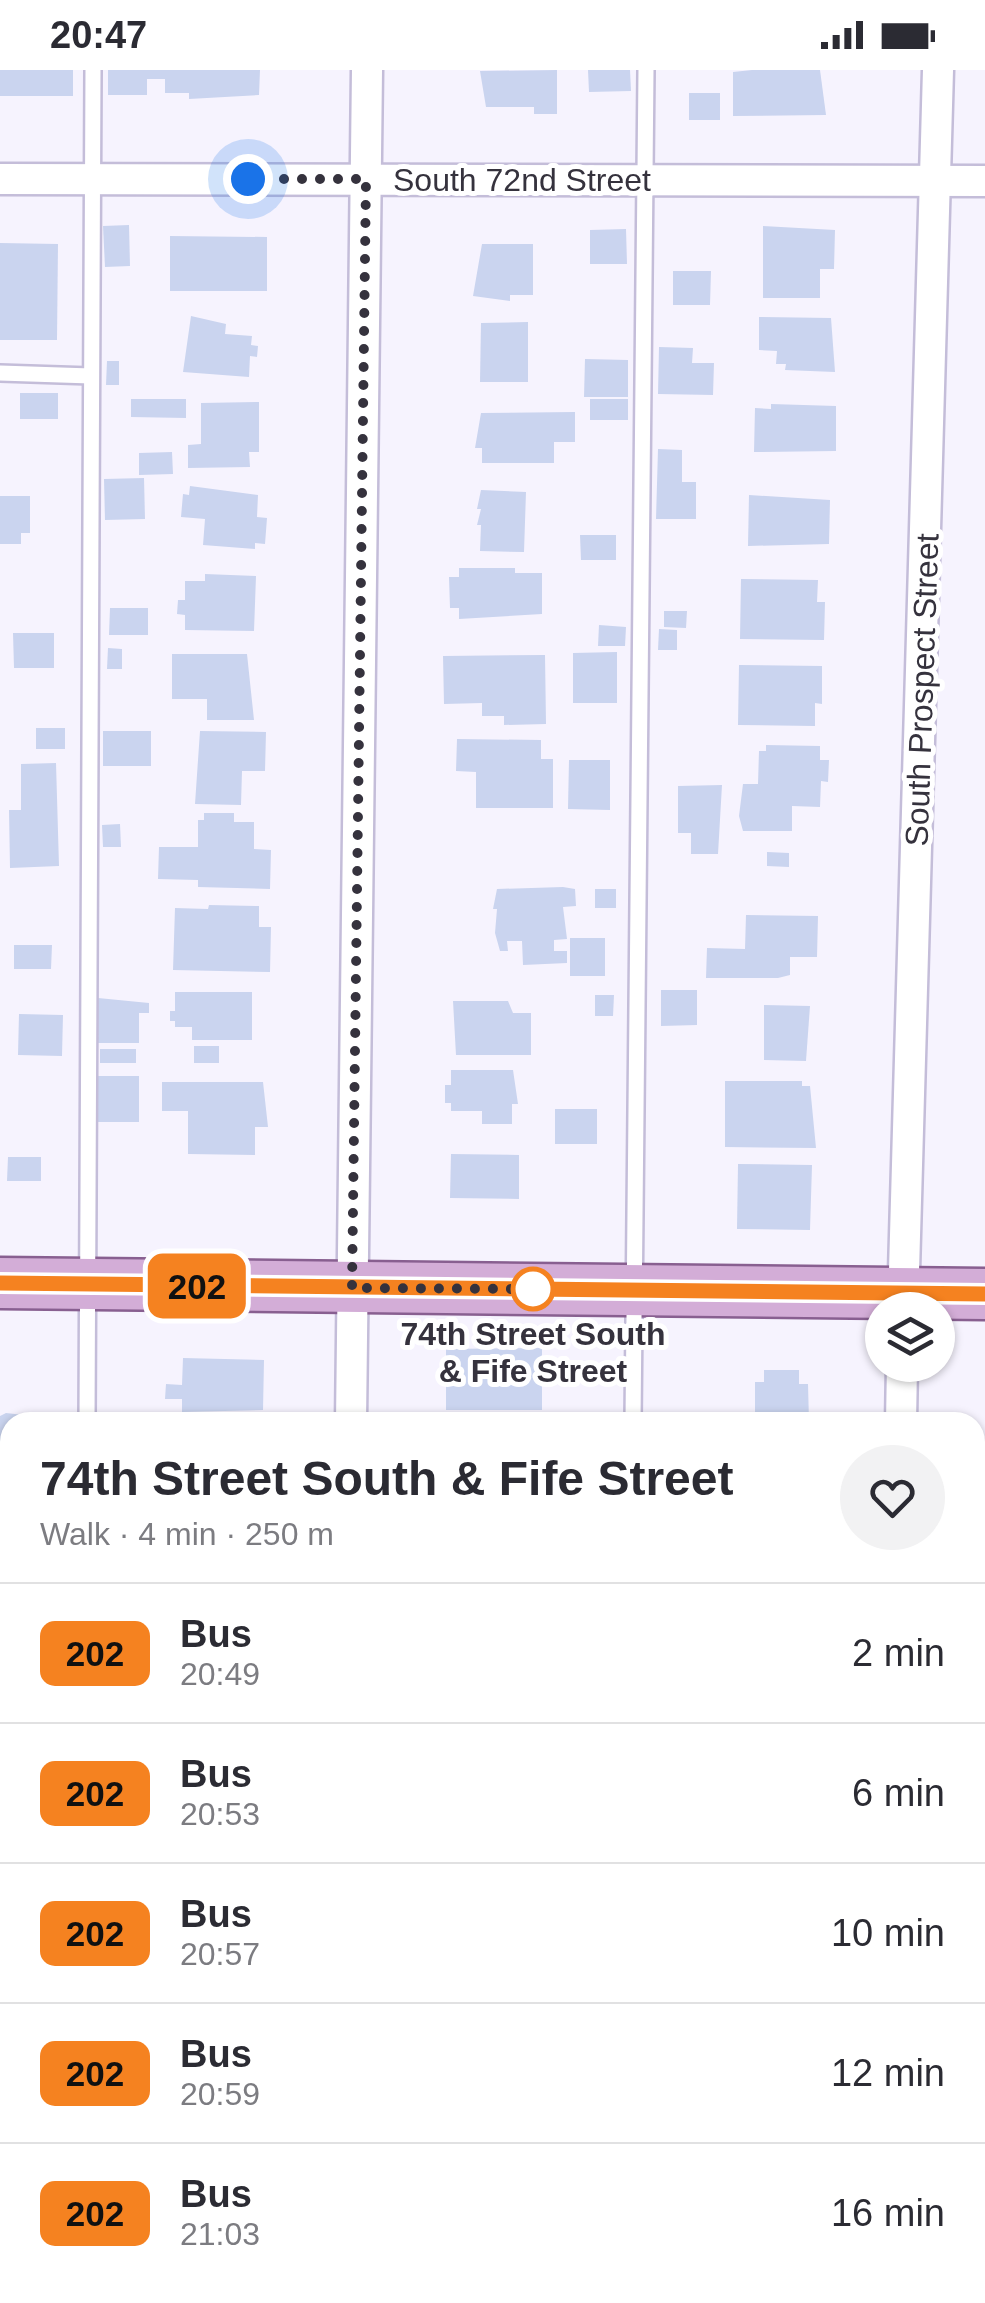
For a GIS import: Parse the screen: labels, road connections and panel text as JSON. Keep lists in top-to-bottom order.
{
  "streets": {
    "street": ["South 72nd Street", "South Prospect Street"]
  },
  "crossings": [
    ["South 72nd Street", "South Prospect Street"]
  ],
  "places": ["74th Street South & Fife Street"],
  "lines": ["bus line 202"],
  "page": {
    "status": "20:47",
    "on_map": "202",
    "heading": ["74th Street South & Fife Street", "Walk · 4 min · 250 m"],
    "list": [
      {
        "mark": "202",
        "name": "Bus",
        "note": "20:49",
        "value": "2 min"
      },
      {
        "mark": "202",
        "name": "Bus",
        "note": "20:53",
        "value": "6 min"
      },
      {
        "mark": "202",
        "name": "Bus",
        "note": "20:57",
        "value": "10 min"
      },
      {
        "mark": "202",
        "name": "Bus",
        "note": "20:59",
        "value": "12 min"
      },
      {
        "mark": "202",
        "name": "Bus",
        "note": "21:03",
        "value": "16 min"
      }
    ]
  }
}
